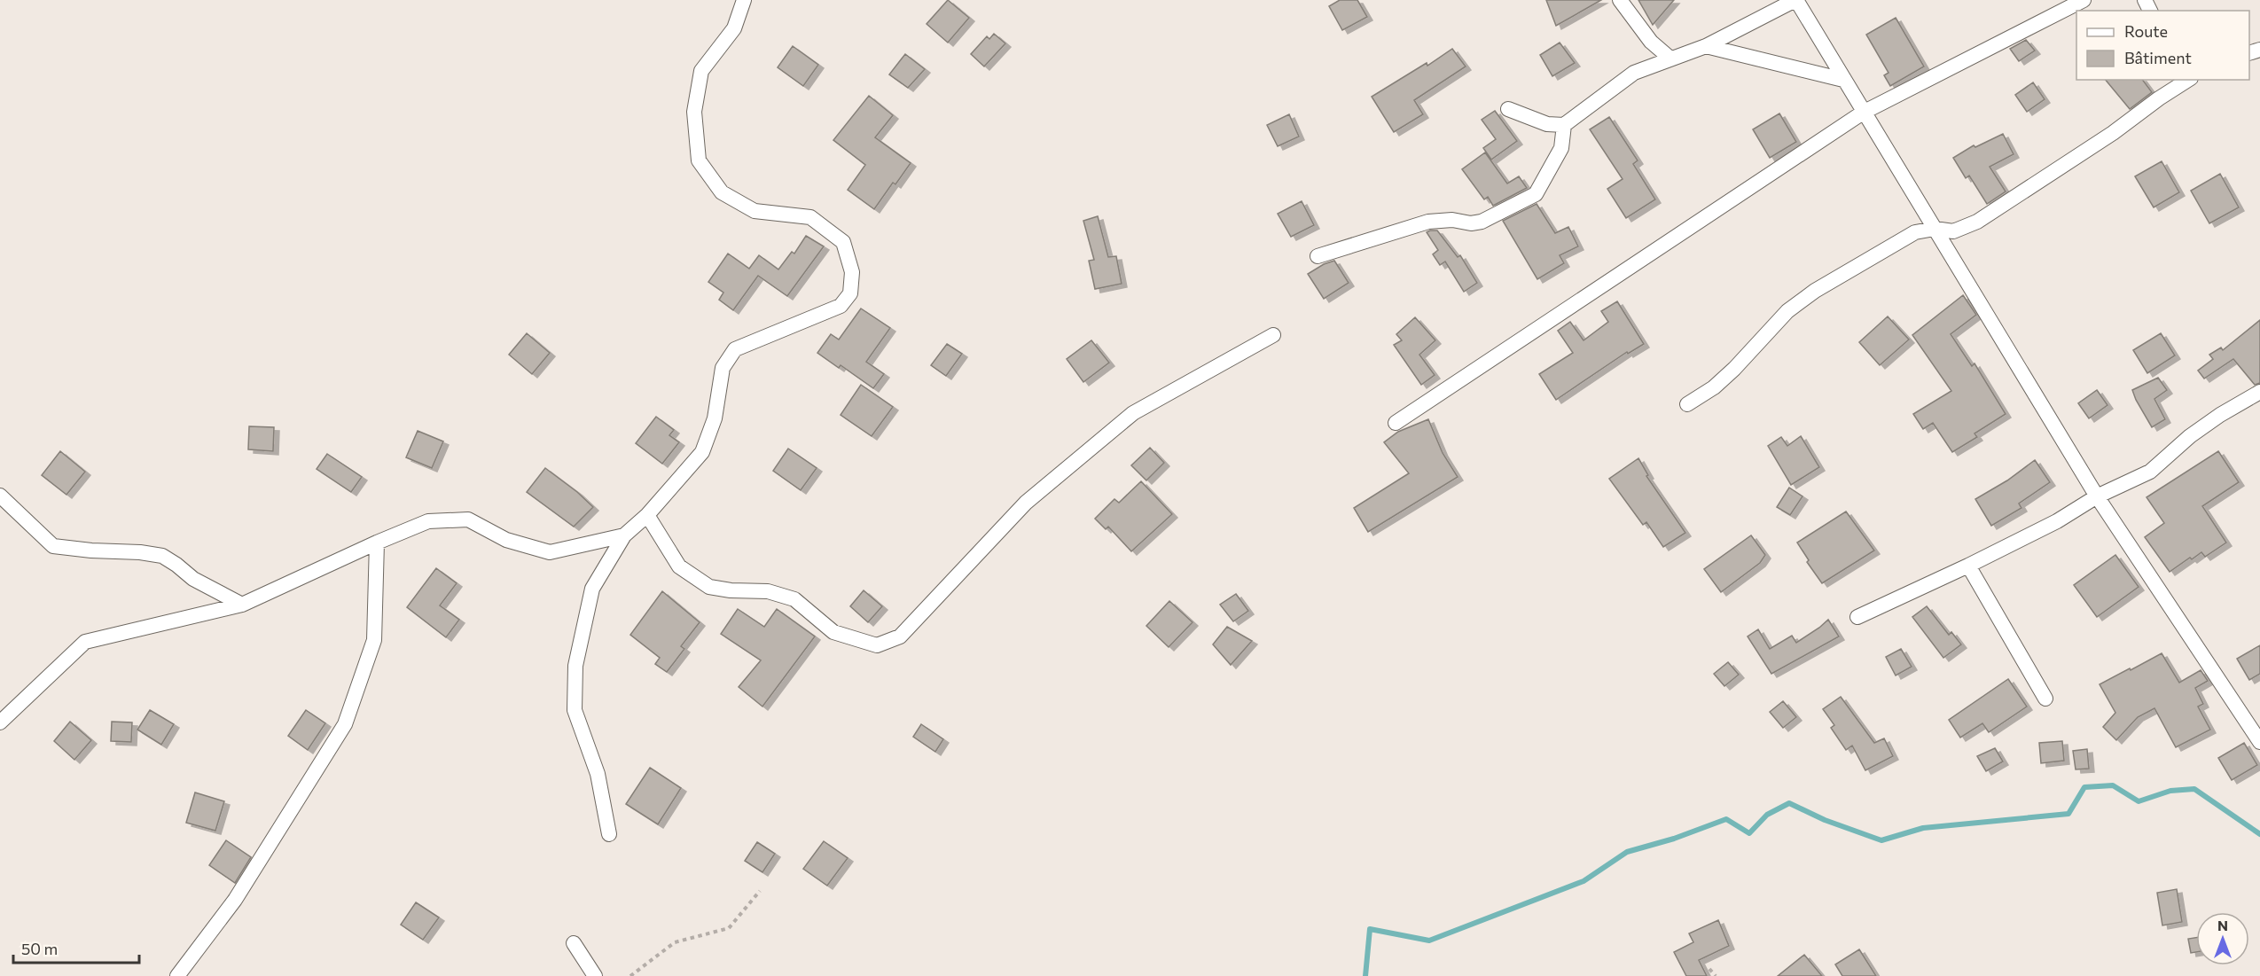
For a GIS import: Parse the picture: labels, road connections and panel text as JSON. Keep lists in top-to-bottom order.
{
  "legend": ["Route", "Bâtiment"],
  "scale_bar": "50 m",
  "north": "top"
}
